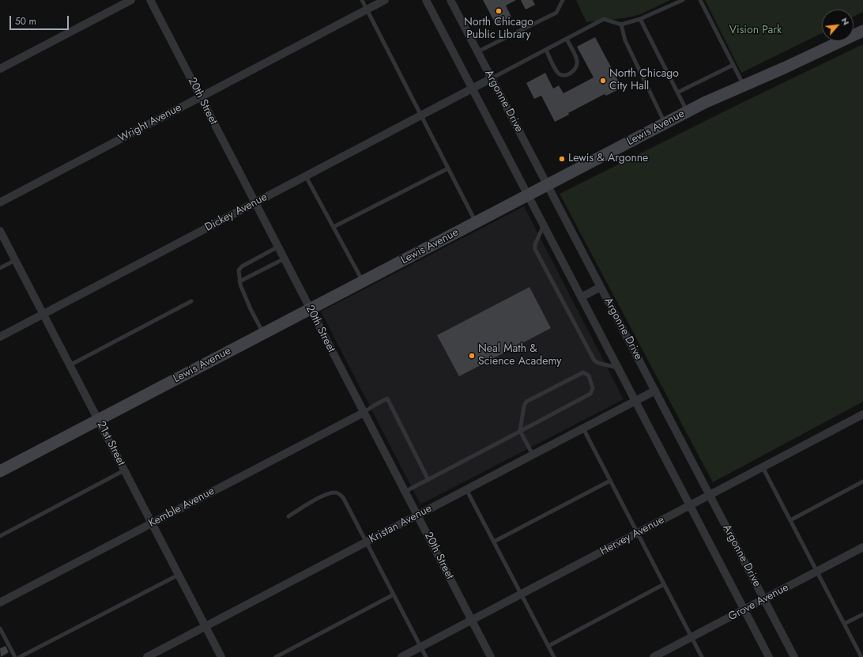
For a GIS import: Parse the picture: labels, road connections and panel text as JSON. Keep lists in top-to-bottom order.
{
  "streets": {
    "main road": ["Lewis Avenue"],
    "street": [
      "20th Street",
      "Argonne Drive",
      "Wright Avenue",
      "Dickey Avenue",
      "21st Street",
      "Kemble Avenue",
      "Kristan Avenue",
      "Hervey Avenue",
      "Grove Avenue"
    ]
  },
  "crossings": [
    ["20th Street", "Wright Avenue"],
    ["20th Street", "Lewis Avenue"],
    ["20th Street", "Dickey Avenue"],
    ["20th Street", "Kemble Avenue"],
    ["20th Street", "Kristan Avenue"],
    ["20th Street", "Hervey Avenue"],
    ["Argonne Drive", "Lewis Avenue"],
    ["Argonne Drive", "Dickey Avenue"],
    ["Argonne Drive", "Kristan Avenue"],
    ["Argonne Drive", "Hervey Avenue"],
    ["Argonne Drive", "Grove Avenue"],
    ["Lewis Avenue", "21st Street"],
    ["Dickey Avenue", "21st Street"],
    ["21st Street", "Kemble Avenue"],
    ["21st Street", "Kristan Avenue"]
  ],
  "parks": ["Vision Park"],
  "places": [
    "North Chicago Public Library",
    "North Chicago City Hall",
    "Lewis & Argonne",
    "Neal Math & Science Academy"
  ],
  "scale_bar": "50 m",
  "north": "top right"
}
